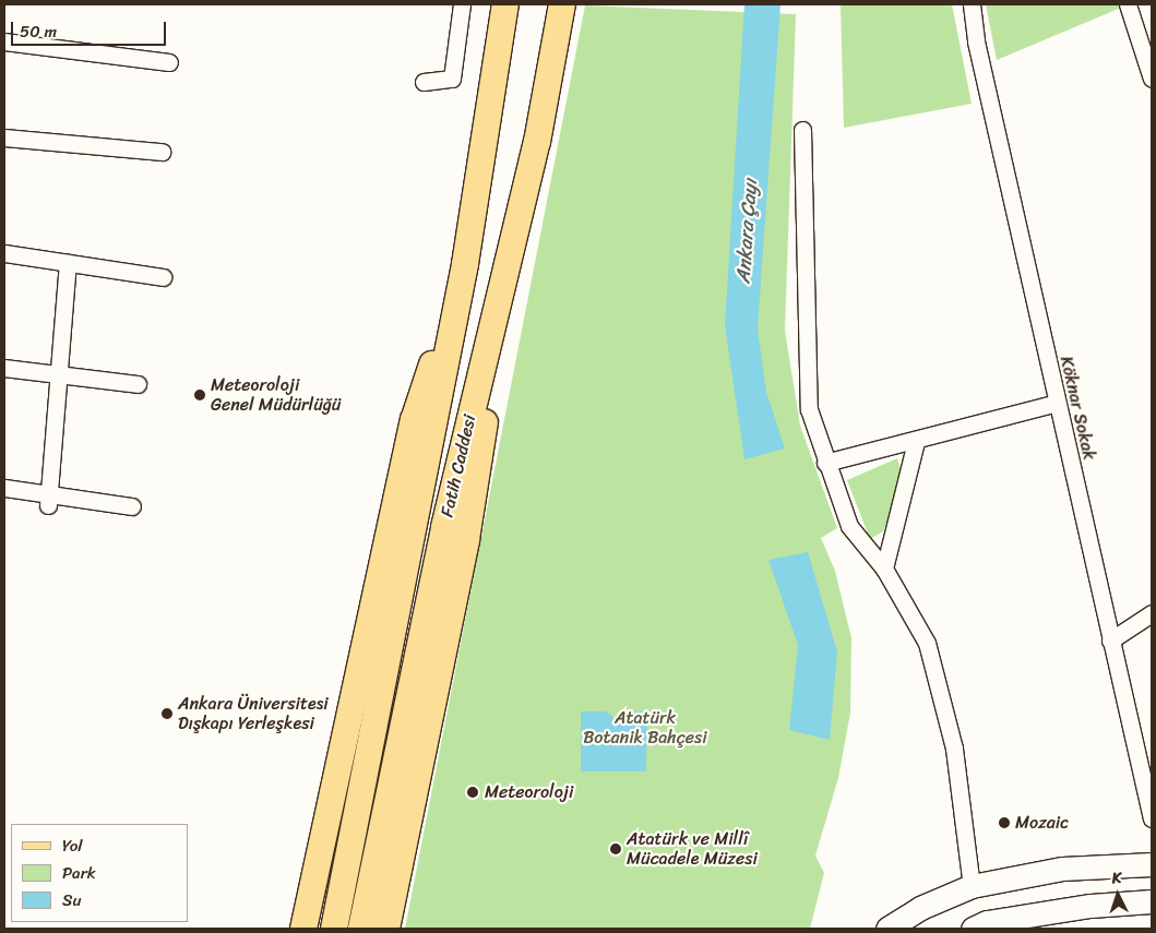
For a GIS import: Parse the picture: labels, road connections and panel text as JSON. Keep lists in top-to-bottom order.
{
  "streets": {
    "main road": ["Fatih Caddesi"],
    "street": ["Köknar Sokak"]
  },
  "water": ["Ankara Çayı"],
  "parks": ["Atatürk Botanik Bahçesi"],
  "places": [
    "Meteoroloji Genel Müdürlüğü",
    "Ankara Üniversitesi Dışkapı Yerleşkesi",
    "Meteoroloji",
    "Mozaic",
    "Atatürk ve Millî Mücadele Müzesi"
  ],
  "legend": ["Yol", "Park", "Su"],
  "scale_bar": "50 m",
  "north": "top"
}
